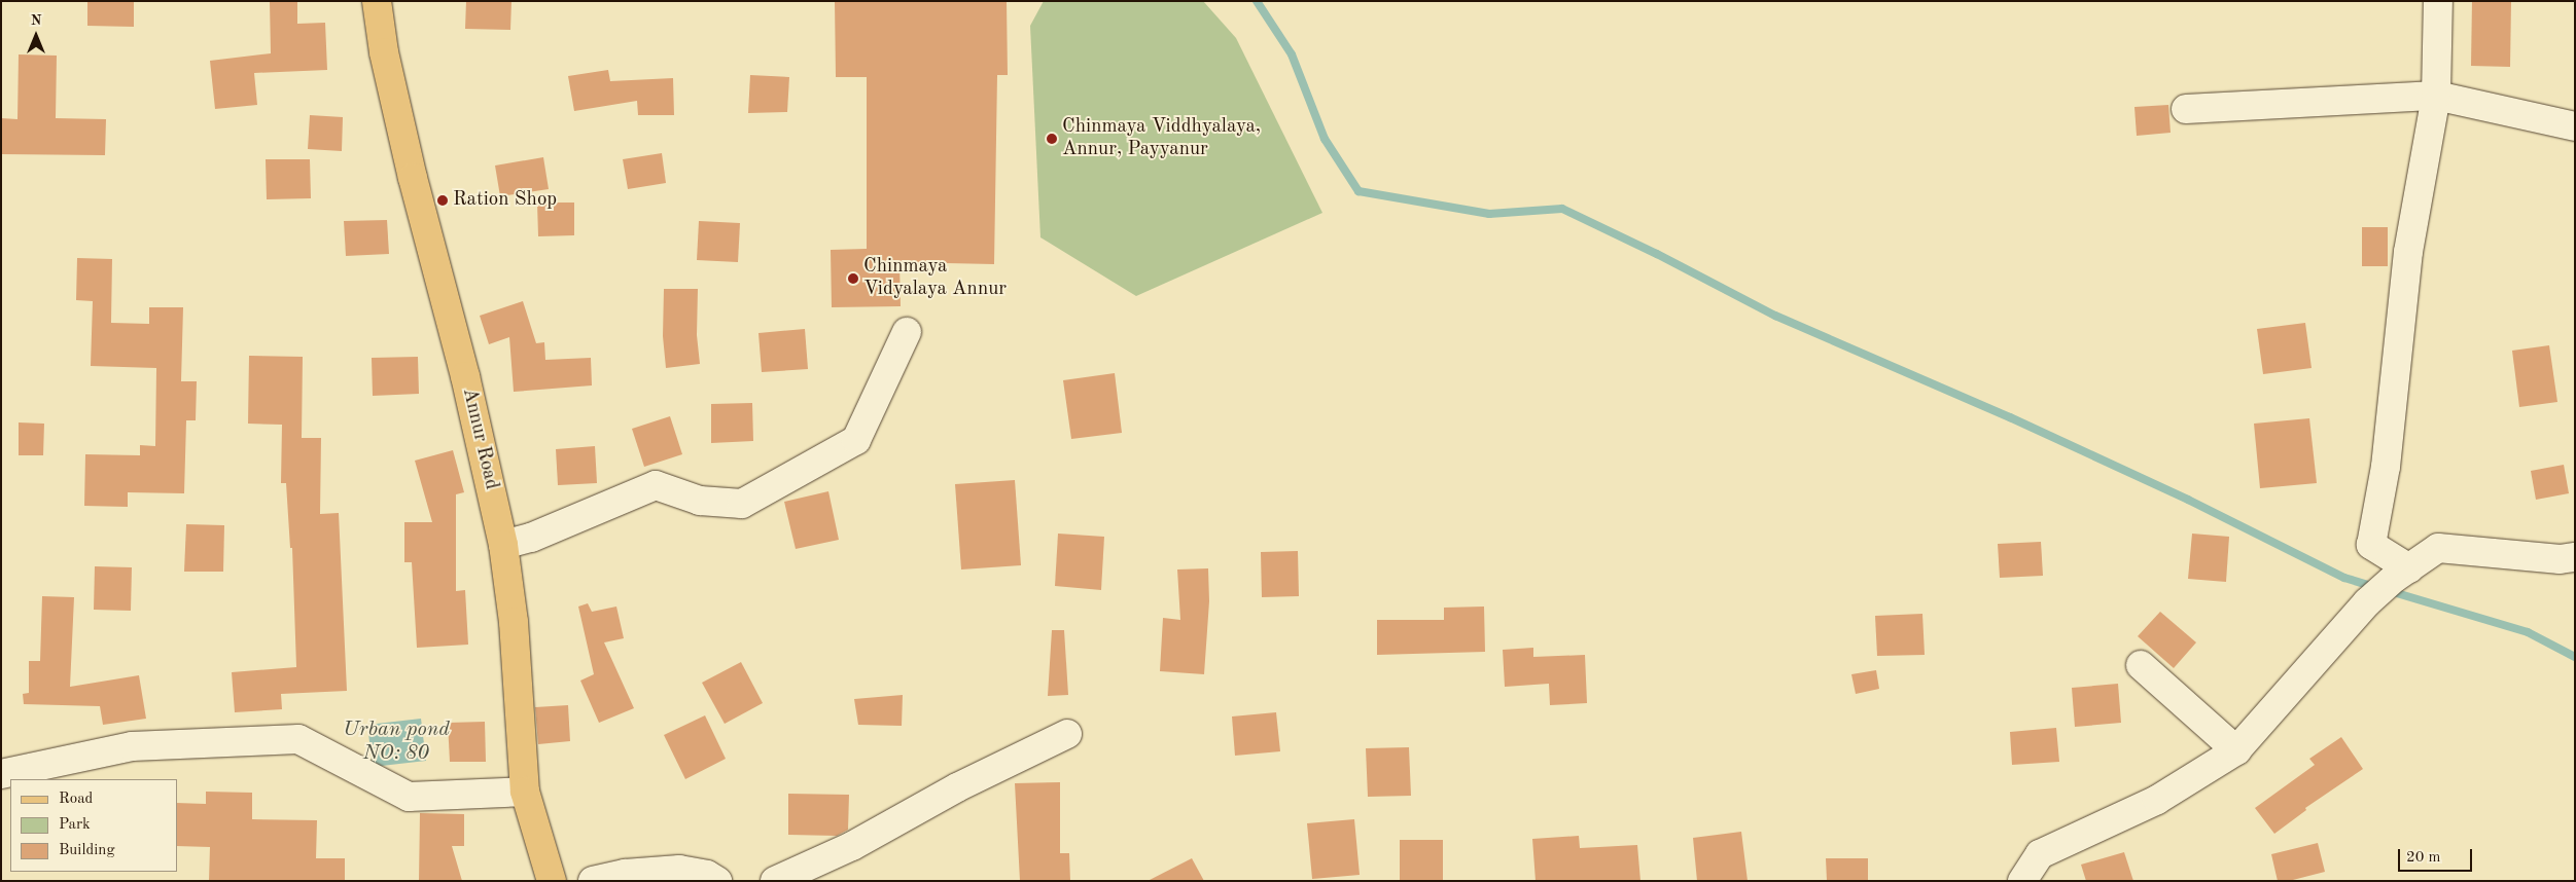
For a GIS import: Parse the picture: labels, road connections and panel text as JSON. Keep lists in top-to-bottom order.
{
  "streets": {
    "main road": ["Annur Road"]
  },
  "water": ["Urban pond NO: 80"],
  "places": ["Chinmaya Viddhyalaya, Annur, Payyanur", "Ration Shop", "Chinmaya Vidyalaya Annur"],
  "legend": ["Road", "Park", "Building"],
  "scale_bar": "20 m",
  "north": "top"
}
